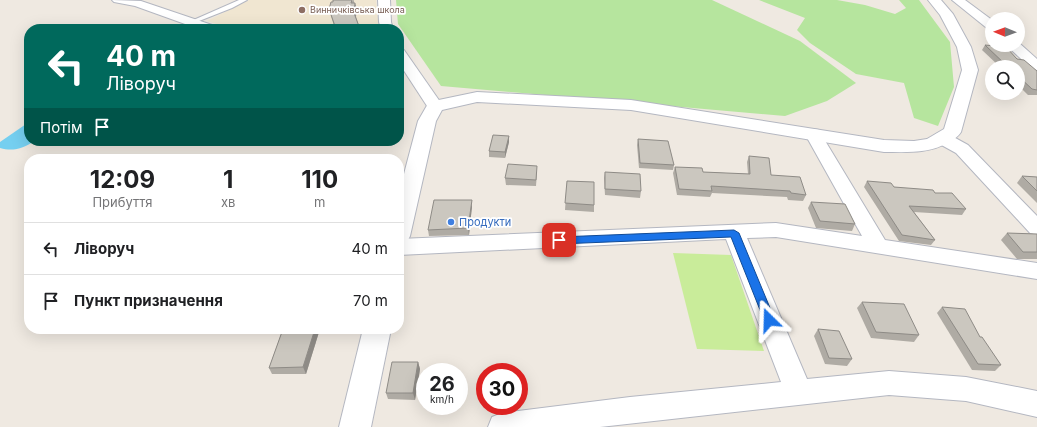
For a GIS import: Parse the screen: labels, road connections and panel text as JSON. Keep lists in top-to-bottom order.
{
  "places": ["Винничківська школа", "Продукти"],
  "north": "left",
  "page": {
    "turn": ["40 m", "Ліворуч"],
    "then": "Потім",
    "eta": [
      "12:09",
      "Прибуття",
      "1",
      "хв",
      "110",
      "m"
    ],
    "list": [
      {
        "name": "Ліворуч",
        "value": "40 m"
      },
      {
        "name": "Пункт призначення",
        "value": "70 m"
      }
    ],
    "speed": "26 km/h",
    "limit": "30"
  }
}
